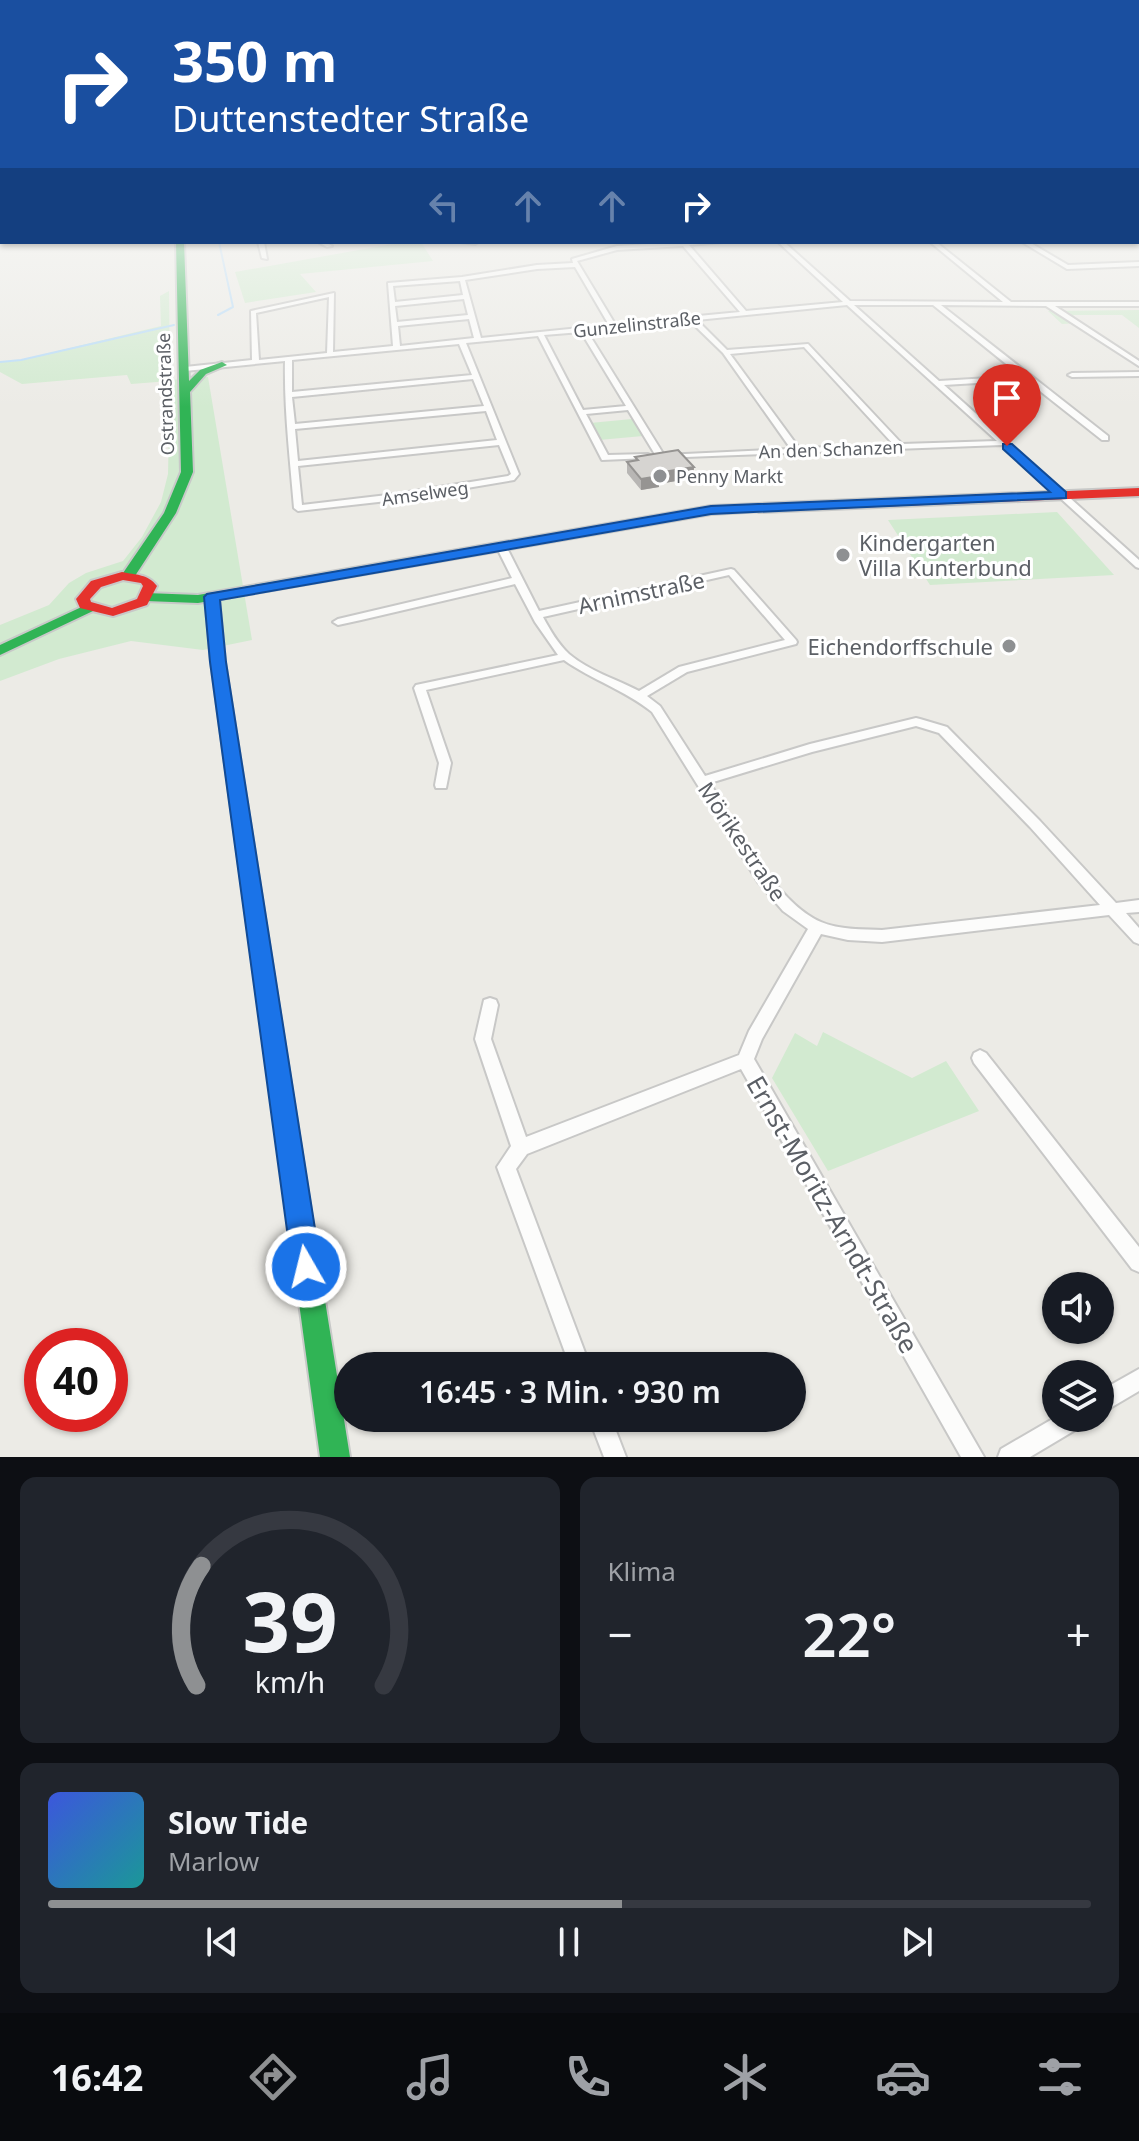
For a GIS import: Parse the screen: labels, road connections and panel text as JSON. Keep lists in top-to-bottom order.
{
  "streets": {
    "street": [
      "Gunzelinstraße",
      "Ostrandstraße",
      "An den Schanzen",
      "Amselweg",
      "Arnimstraße",
      "Mörikestraße",
      "Ernst-Moritz-Arndt-Straße"
    ]
  },
  "crossings": [
    ["Gunzelinstraße", "Ostrandstraße"],
    ["Gunzelinstraße", "An den Schanzen"],
    ["Gunzelinstraße", "Amselweg"],
    ["Arnimstraße", "Mörikestraße"],
    ["Mörikestraße", "Ernst-Moritz-Arndt-Straße"]
  ],
  "places": ["Penny Markt", "Kindergarten Villa Kunterbund", "Eichendorffschule"],
  "page": {
    "turn": ["350 m", "Duttenstedter Straße"],
    "limit": "40",
    "trip": "16:45 · 3 Min. · 930 m",
    "tile": "Klima",
    "heat": ["−", "22°", "+"],
    "song": ["Slow Tide", "Marlow"],
    "tabs": "16:42",
    "gauge": ["39", "km/h"]
  }
}
